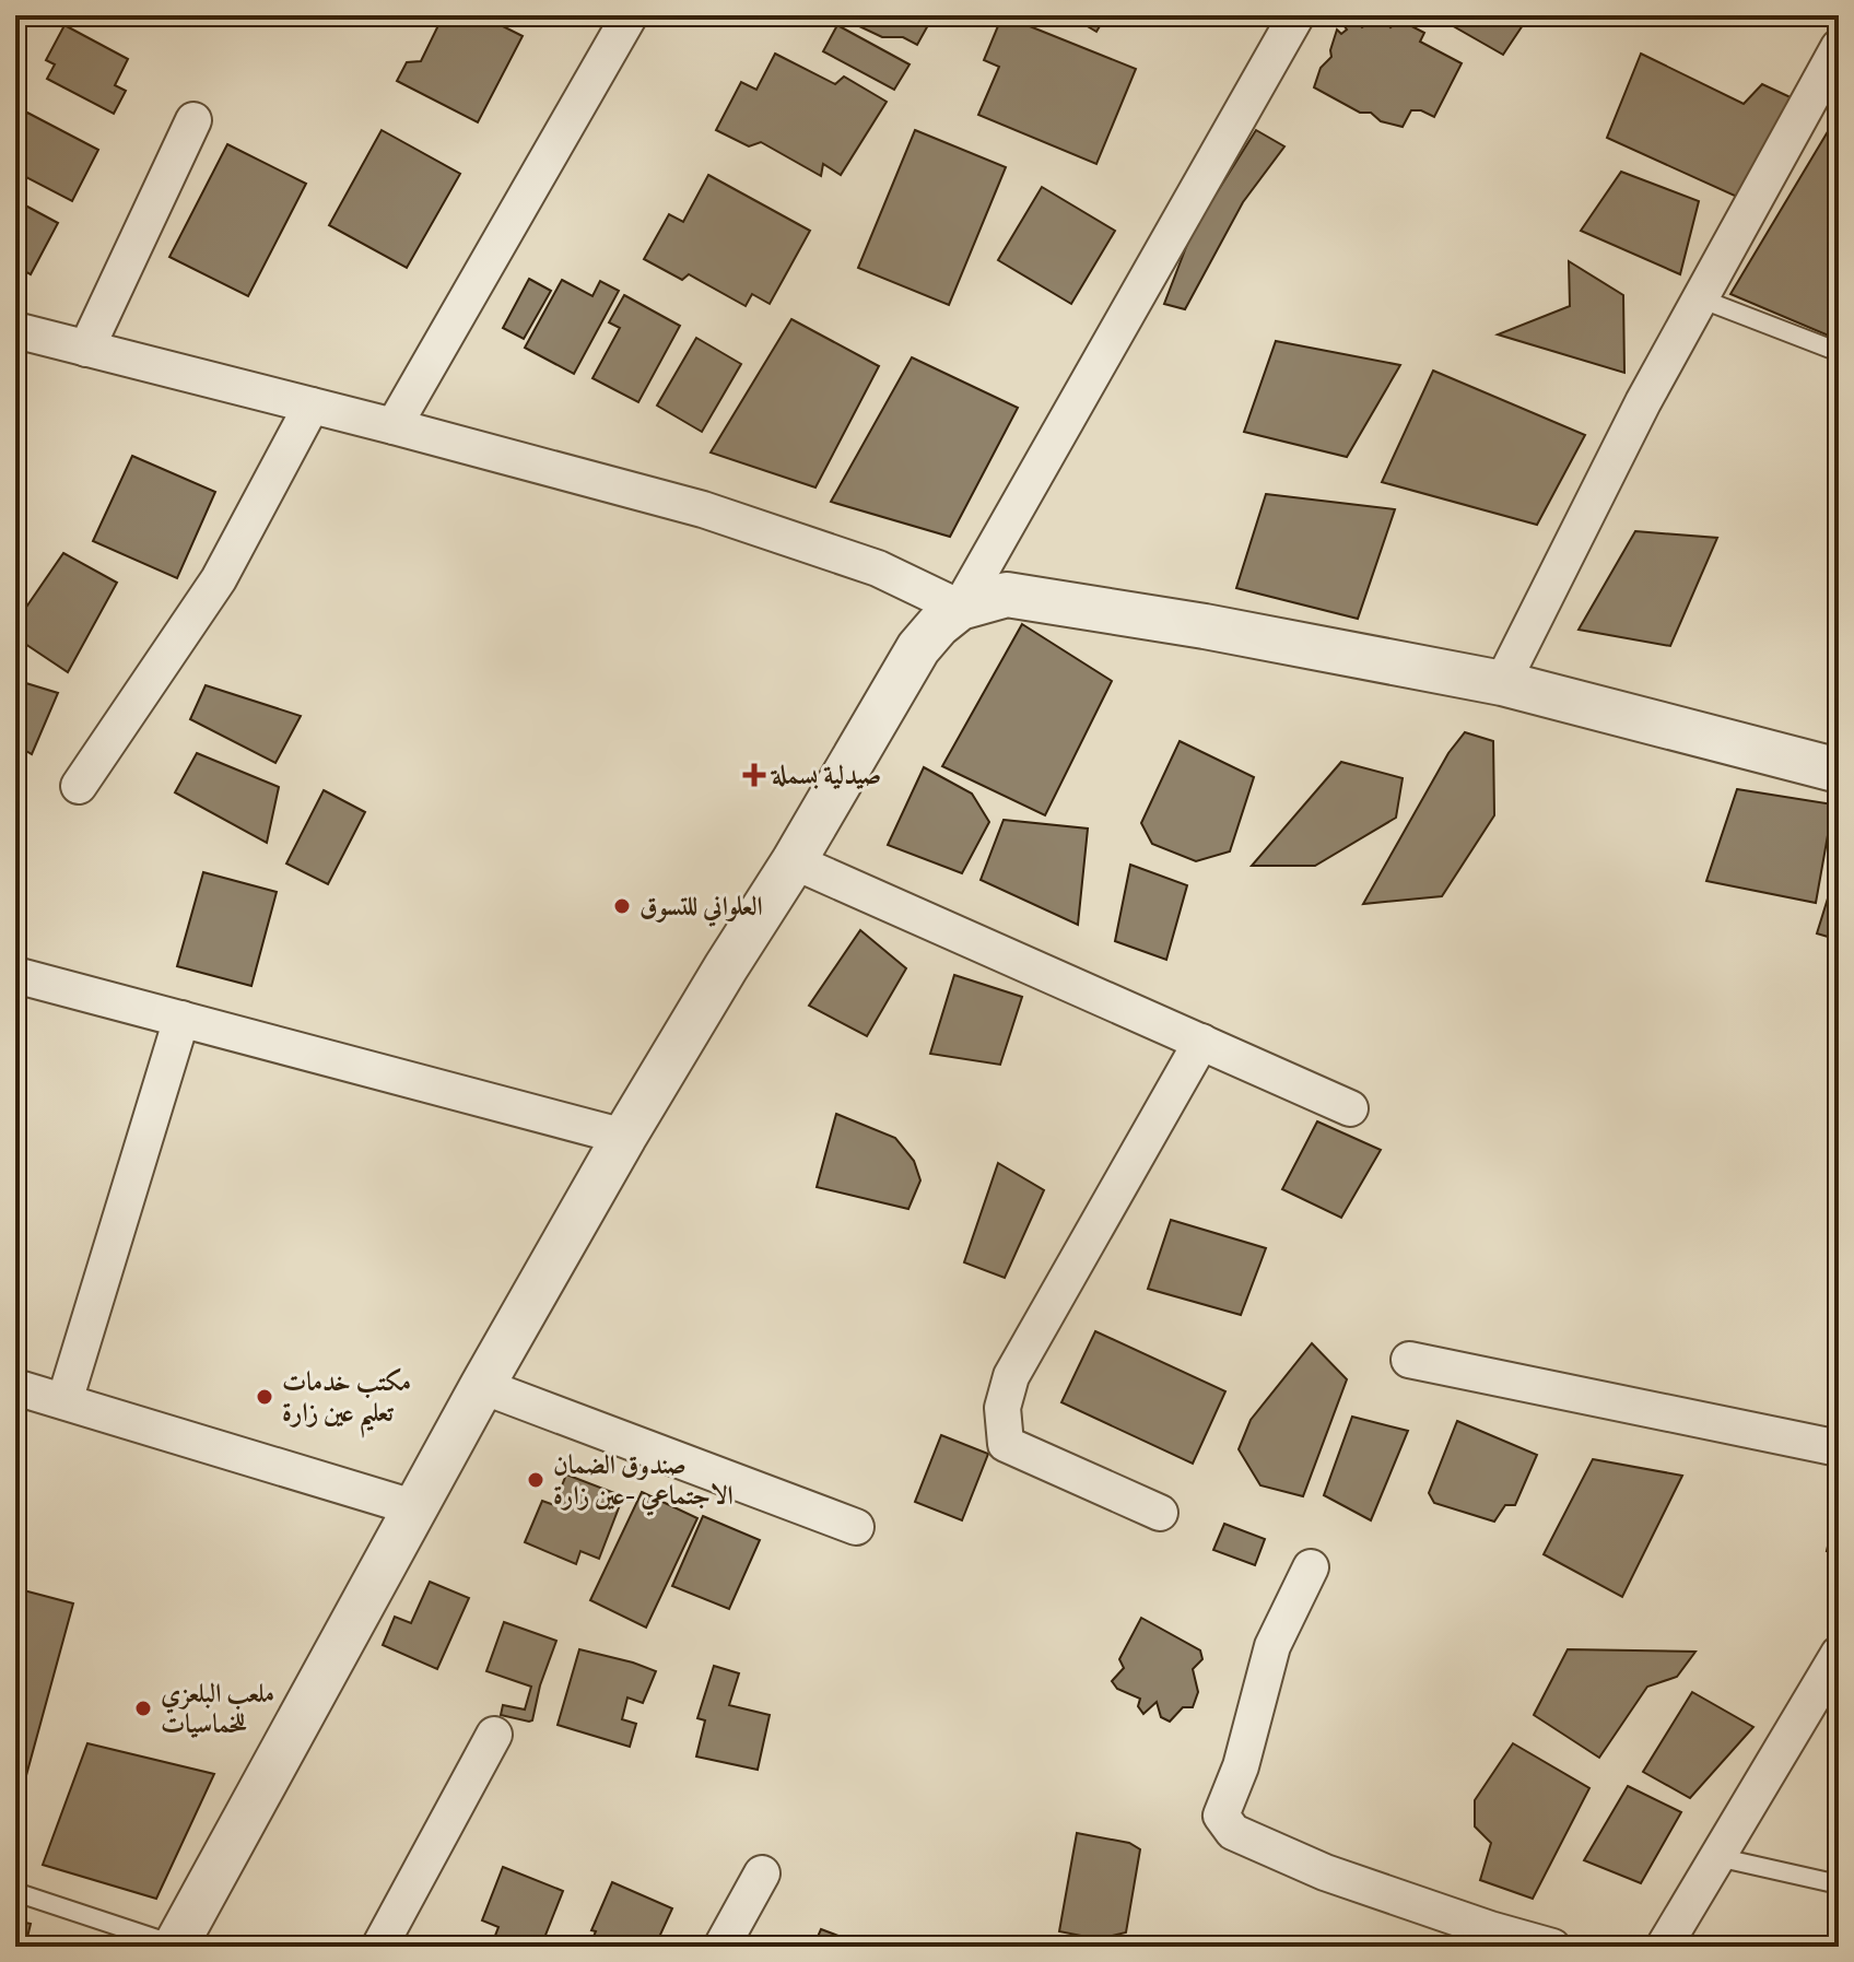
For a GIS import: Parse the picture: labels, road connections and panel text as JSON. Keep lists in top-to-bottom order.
{
  "places": {
    "health": ["صيدلية بسملة"],
    "other": [
      "العلواني للتسوق",
      "مكتب خدمات تعليم عين زارة",
      "صندوق الضمان الاجتماعي -عين زارة",
      "ملعب البلعزي للخماسيات"
    ]
  }
}
